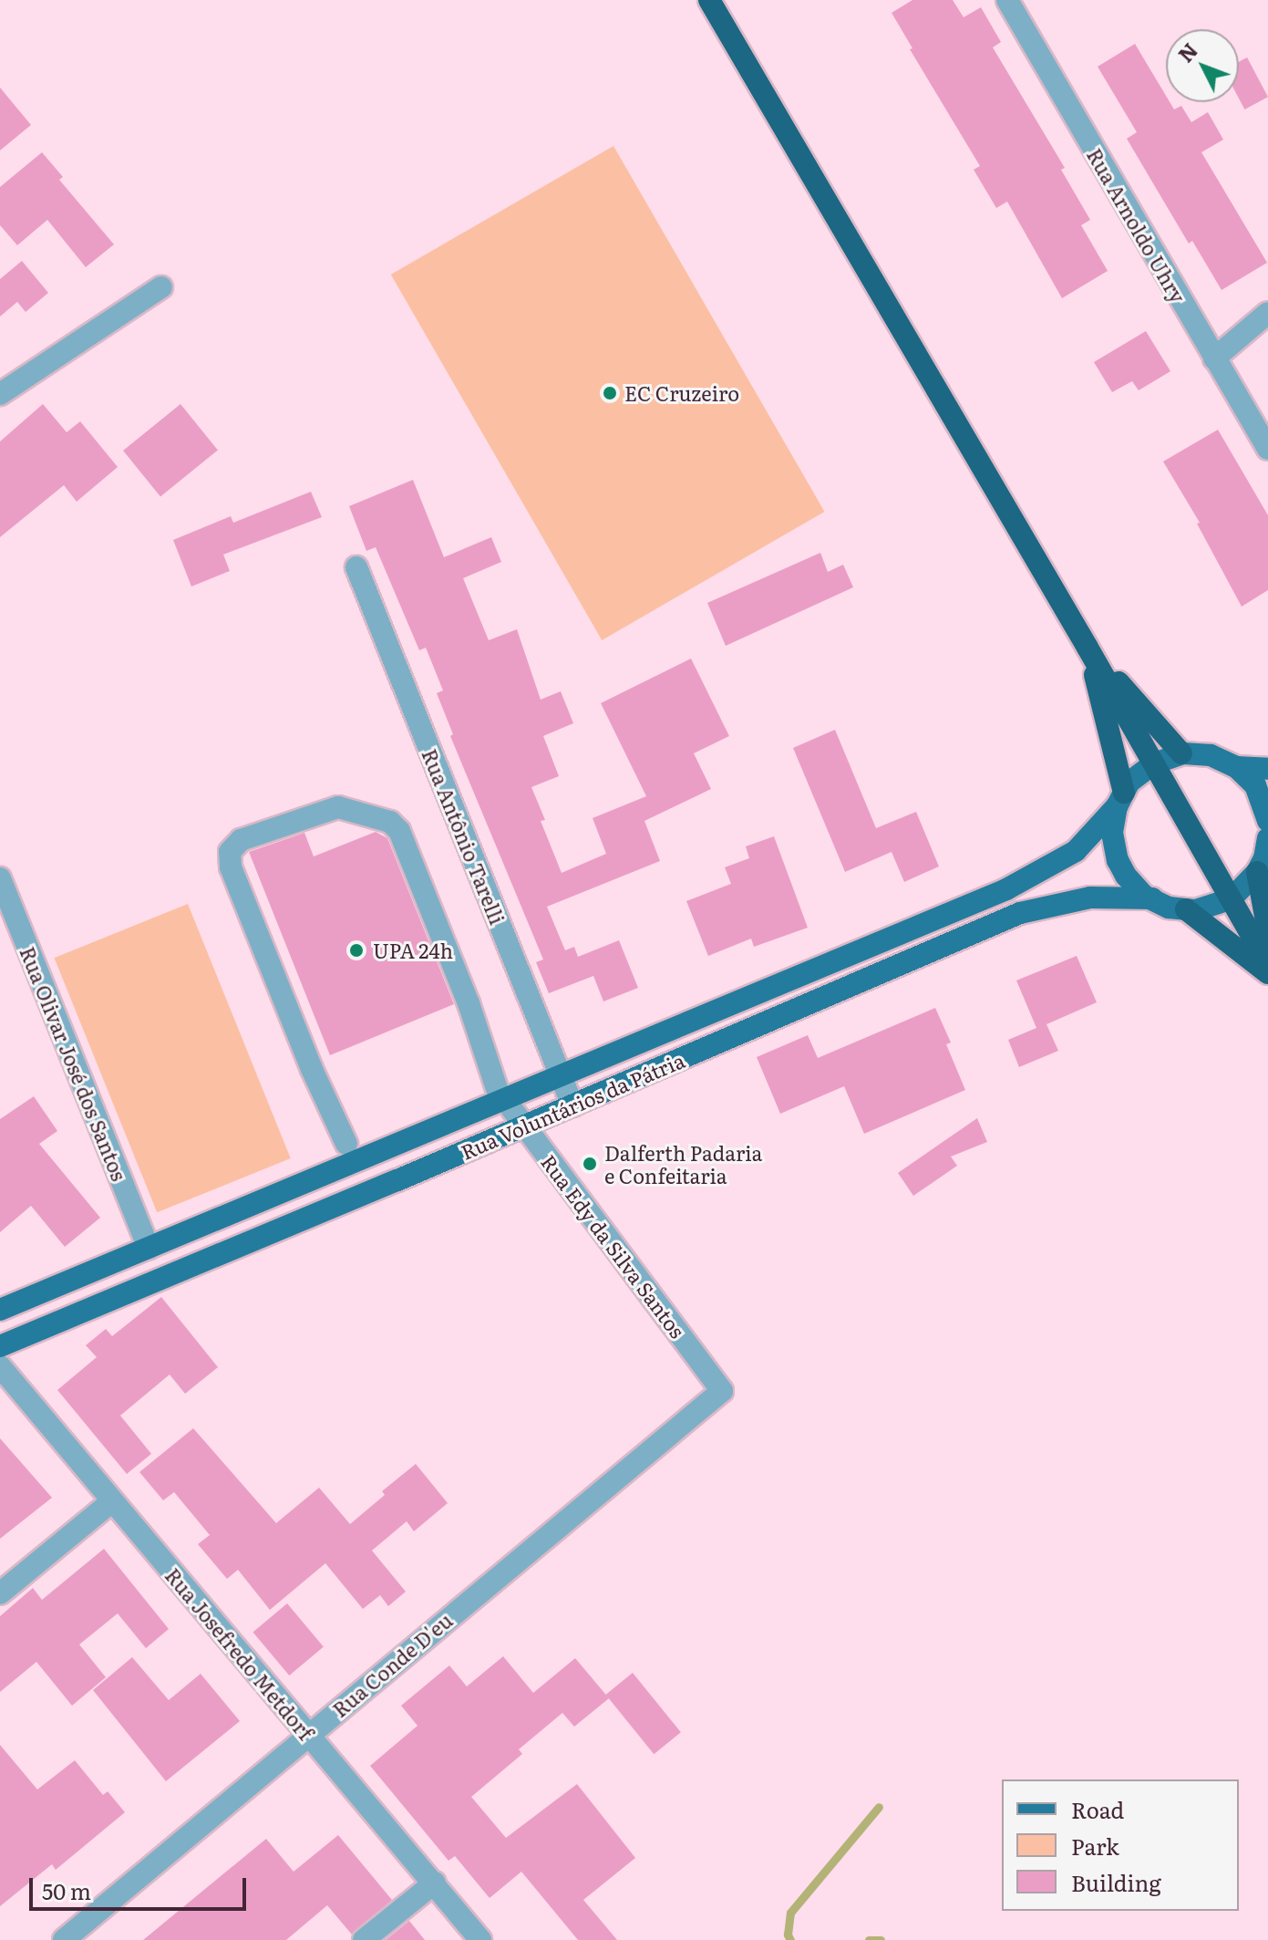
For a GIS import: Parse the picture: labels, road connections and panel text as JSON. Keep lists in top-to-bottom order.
{
  "streets": {
    "main road": ["Rua Voluntários da Pátria"],
    "street": [
      "Rua Arnoldo Uhry",
      "Rua Antônio Tarelli",
      "Rua Olivar José dos Santos",
      "Rua Edy da Silva Santos",
      "Rua Josefredo Metdorf",
      "Rua Conde D'eu"
    ]
  },
  "crossings": [
    ["Rua Antônio Tarelli", "Rua Voluntários da Pátria"],
    ["Rua Olivar José dos Santos", "Rua Voluntários da Pátria"],
    ["Rua Voluntários da Pátria", "Rua Edy da Silva Santos"],
    ["Rua Edy da Silva Santos", "Rua Conde D'eu"],
    ["Rua Josefredo Metdorf", "Rua Conde D'eu"]
  ],
  "places": ["EC Cruzeiro", "UPA 24h", "Dalferth Padaria e Confeitaria"],
  "legend": ["Road", "Park", "Building"],
  "scale_bar": "50 m",
  "north": "top left"
}
